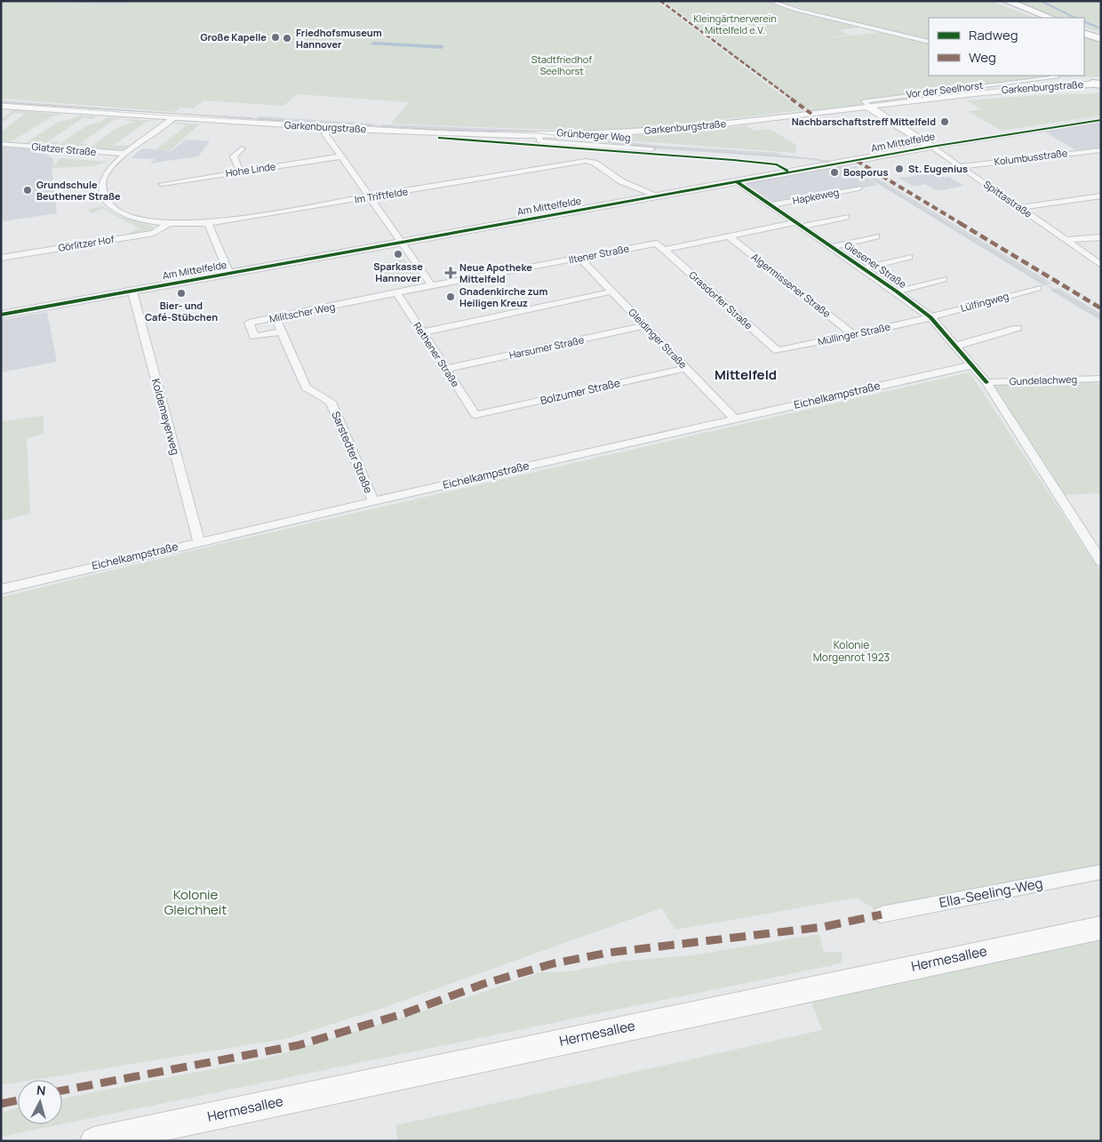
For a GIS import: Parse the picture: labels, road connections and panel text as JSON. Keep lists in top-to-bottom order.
{
  "streets": {
    "main road": [
      "Garkenburgstraße",
      "Am Mittelfelde",
      "Spittastraße",
      "Hermesallee"
    ],
    "street": [
      "Vor der Seelhorst",
      "Grünberger Weg",
      "Glatzer Straße",
      "Kolumbusstraße",
      "Hohe Linde",
      "Im Triftfelde",
      "Hapkeweg",
      "Görlitzer Hof",
      "Iltener Straße",
      "Giesener Straße",
      "Algermissener Straße",
      "Grasdorfer Straße",
      "Lülfingweg",
      "Militscher Weg",
      "Müllinger Straße",
      "Gleidinger Straße",
      "Harsumer Straße",
      "Rethener Straße",
      "Gundelachweg",
      "Bolzumer Straße",
      "Eichelkampstraße",
      "Koldemeyerweg",
      "Sarstedter Straße",
      "Ella-Seeling-Weg"
    ]
  },
  "crossings": [
    ["Garkenburgstraße", "Vor der Seelhorst"],
    ["Garkenburgstraße", "Grünberger Weg"],
    ["Garkenburgstraße", "Im Triftfelde"],
    ["Garkenburgstraße", "Spittastraße"],
    ["Vor der Seelhorst", "Spittastraße"],
    ["Am Mittelfelde", "Im Triftfelde"],
    ["Am Mittelfelde", "Spittastraße"],
    ["Am Mittelfelde", "Giesener Straße"],
    ["Am Mittelfelde", "Koldemeyerweg"],
    ["Glatzer Straße", "Im Triftfelde"],
    ["Kolumbusstraße", "Spittastraße"],
    ["Im Triftfelde", "Görlitzer Hof"],
    ["Hapkeweg", "Giesener Straße"],
    ["Iltener Straße", "Giesener Straße"],
    ["Iltener Straße", "Algermissener Straße"],
    ["Iltener Straße", "Grasdorfer Straße"],
    ["Iltener Straße", "Militscher Weg"],
    ["Iltener Straße", "Gleidinger Straße"],
    ["Iltener Straße", "Rethener Straße"],
    ["Giesener Straße", "Lülfingweg"],
    ["Giesener Straße", "Müllinger Straße"],
    ["Giesener Straße", "Gundelachweg"],
    ["Giesener Straße", "Eichelkampstraße"],
    ["Algermissener Straße", "Müllinger Straße"],
    ["Grasdorfer Straße", "Müllinger Straße"],
    ["Lülfingweg", "Müllinger Straße"],
    ["Militscher Weg", "Rethener Straße"],
    ["Militscher Weg", "Sarstedter Straße"],
    ["Gleidinger Straße", "Harsumer Straße"],
    ["Gleidinger Straße", "Bolzumer Straße"],
    ["Gleidinger Straße", "Eichelkampstraße"],
    ["Harsumer Straße", "Rethener Straße"],
    ["Rethener Straße", "Bolzumer Straße"],
    ["Eichelkampstraße", "Koldemeyerweg"],
    ["Eichelkampstraße", "Sarstedter Straße"]
  ],
  "districts": ["Mittelfeld"],
  "parks": [
    "Kleingärtnerverein Mittelfeld e.V.",
    "Stadtfriedhof Seelhorst",
    "Kolonie Morgenrot 1923",
    "Kolonie Gleichheit"
  ],
  "places": {
    "other": [
      "Große Kapelle",
      "Friedhofsmuseum Hannover",
      "Nachbarschaftstreff Mittelfeld",
      "St. Eugenius",
      "Bosporus",
      "Grundschule Beuthener Straße",
      "Sparkasse Hannover",
      "Bier- und Café-Stübchen",
      "Gnadenkirche zum Heiligen Kreuz"
    ],
    "health": ["Neue Apotheke Mittelfeld"]
  },
  "legend": ["Radweg", "Weg"],
  "north": "top"
}
